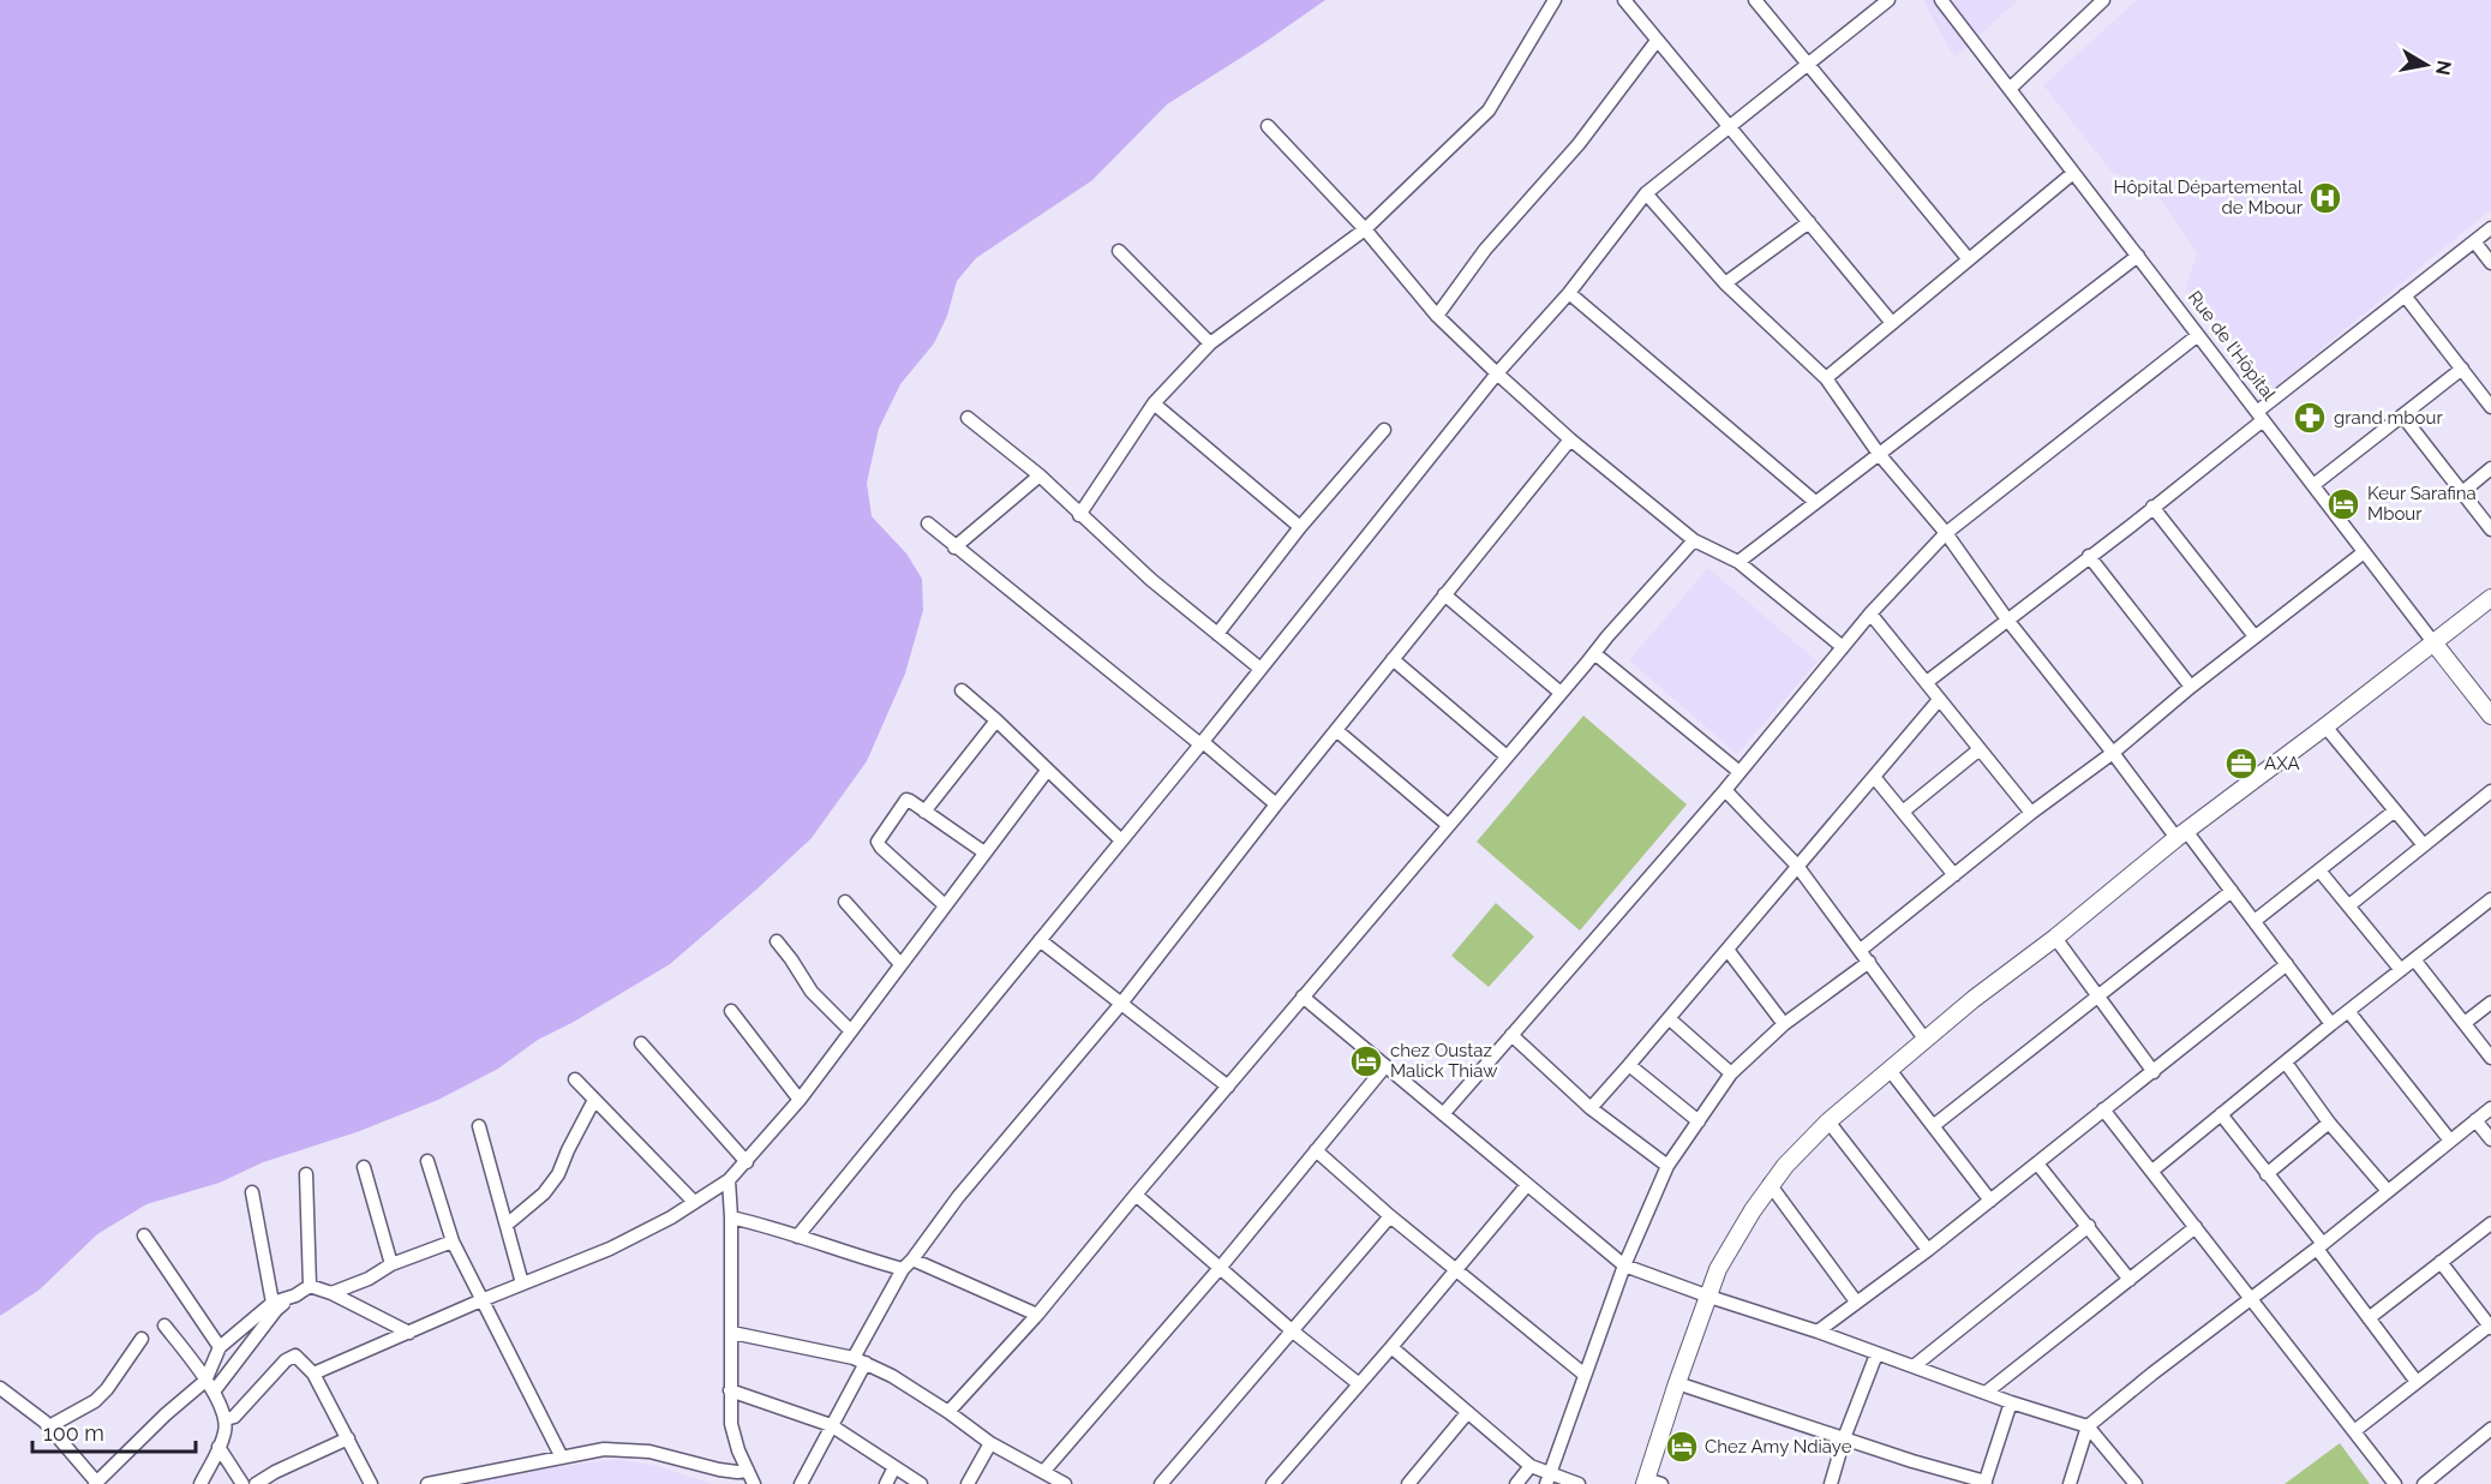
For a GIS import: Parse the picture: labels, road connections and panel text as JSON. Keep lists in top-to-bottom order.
{
  "streets": {
    "main road": ["Rue de l'Hôpital"]
  },
  "places": {
    "hospital": ["Hôpital Départemental de Mbour"],
    "pharmacy": ["grand mbour"],
    "hotel": ["Keur Sarafina Mbour", "chez Oustaz Malick Thiaw", "Chez Amy Ndiaye"],
    "office": ["AXA"]
  },
  "scale_bar": "100 m",
  "north": "right"
}
